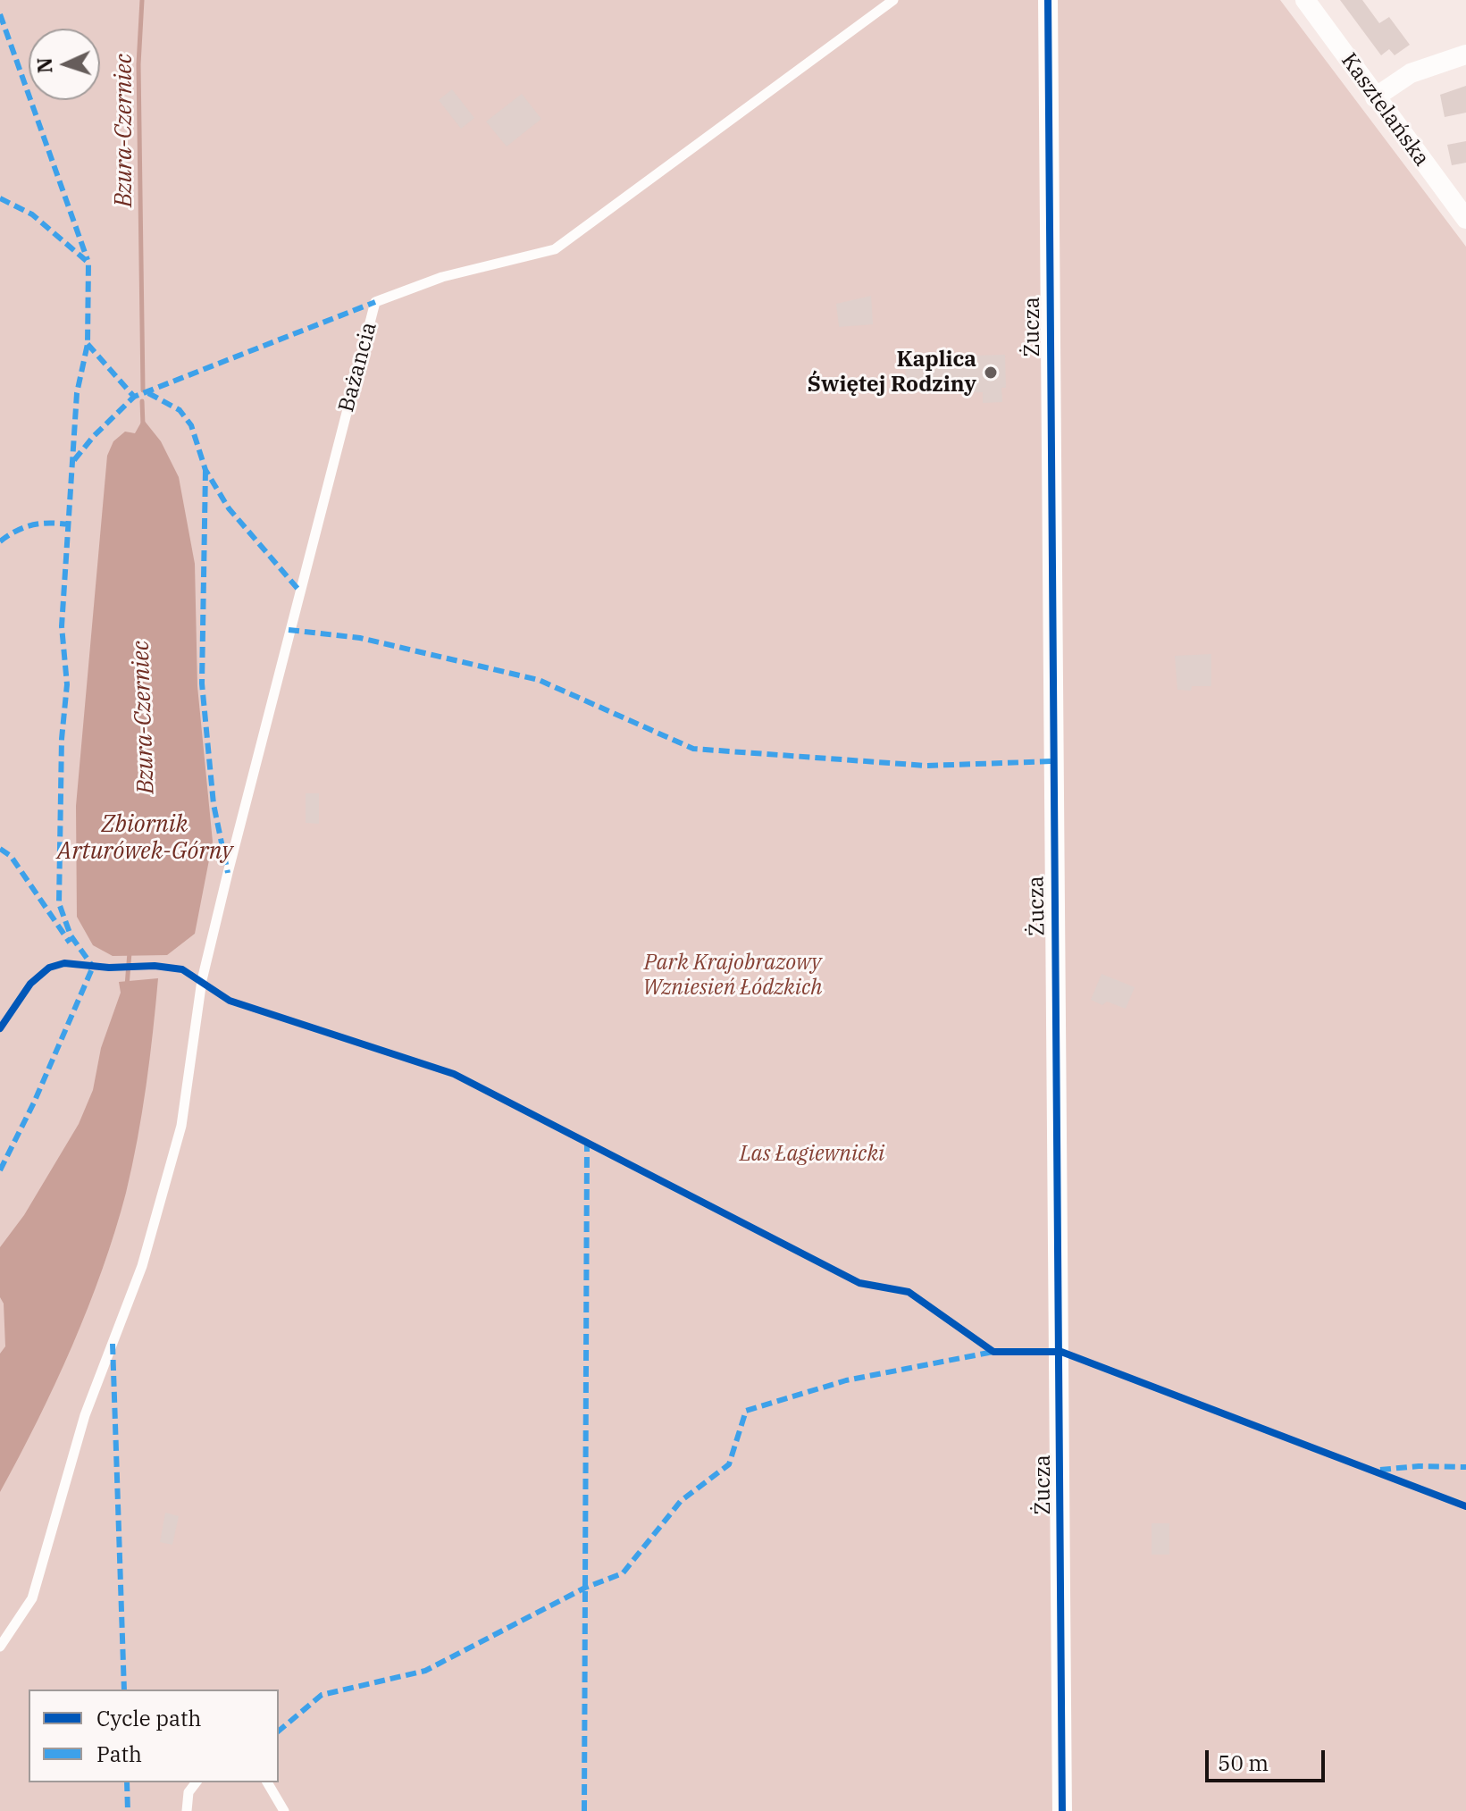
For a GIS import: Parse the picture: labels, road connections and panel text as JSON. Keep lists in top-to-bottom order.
{
  "streets": {
    "street": ["Kasztelańska", "Żucza"],
    "lane": ["Bażancia"]
  },
  "water": ["Bzura-Czerniec", "Zbiornik Arturówek-Górny"],
  "parks": ["Park Krajobrazowy Wzniesień Łódzkich", "Las Łagiewnicki"],
  "places": ["Kaplica Świętej Rodziny"],
  "legend": ["Cycle path", "Path"],
  "scale_bar": "50 m",
  "north": "left"
}
